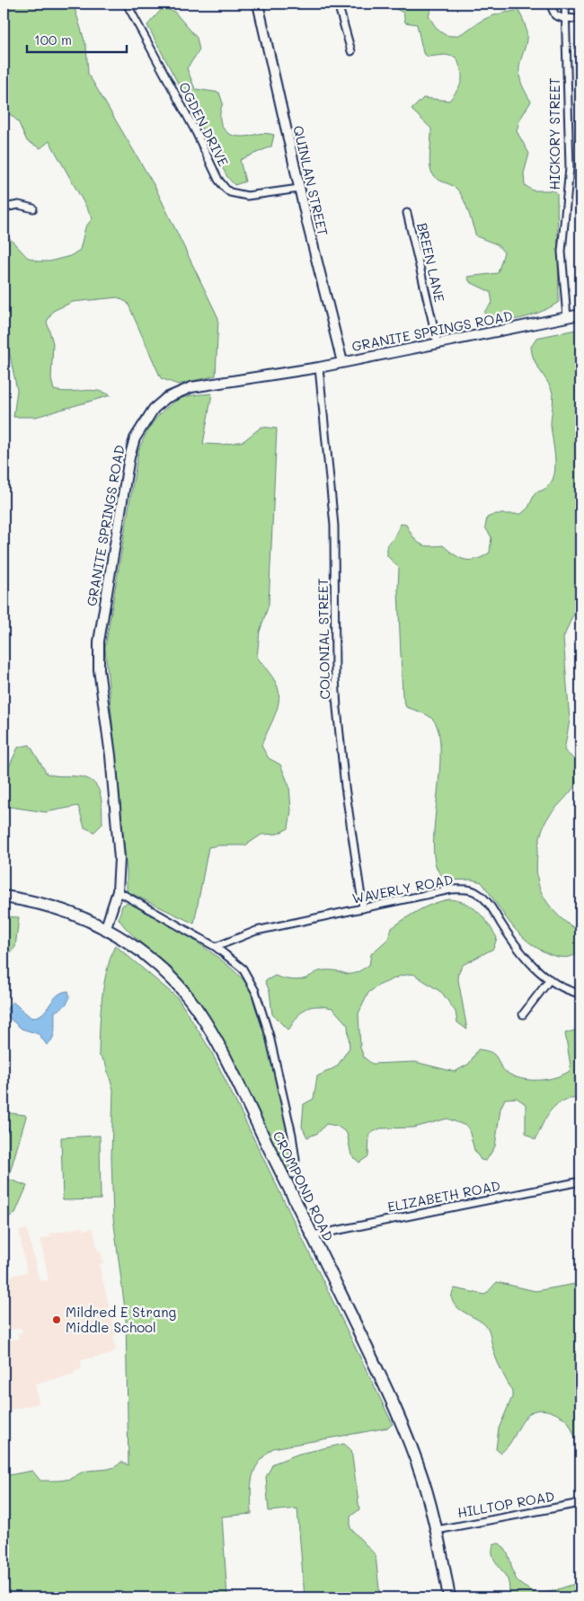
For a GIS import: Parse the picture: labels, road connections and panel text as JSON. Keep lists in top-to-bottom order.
{
  "streets": {
    "highway": ["CROMPOND ROAD"],
    "street": [
      "OGDEN DRIVE",
      "HICKORY STREET",
      "QUINLAN STREET",
      "BREEN LANE",
      "GRANITE SPRINGS ROAD",
      "COLONIAL STREET",
      "WAVERLY ROAD",
      "ELIZABETH ROAD",
      "HILLTOP ROAD"
    ]
  },
  "crossings": [
    ["OGDEN DRIVE", "QUINLAN STREET"],
    ["HICKORY STREET", "GRANITE SPRINGS ROAD"],
    ["QUINLAN STREET", "GRANITE SPRINGS ROAD"],
    ["BREEN LANE", "GRANITE SPRINGS ROAD"],
    ["GRANITE SPRINGS ROAD", "COLONIAL STREET"],
    ["GRANITE SPRINGS ROAD", "CROMPOND ROAD"],
    ["COLONIAL STREET", "WAVERLY ROAD"],
    ["CROMPOND ROAD", "ELIZABETH ROAD"],
    ["CROMPOND ROAD", "HILLTOP ROAD"]
  ],
  "places": ["Mildred E Strang Middle School"],
  "scale_bar": "100 m"
}
